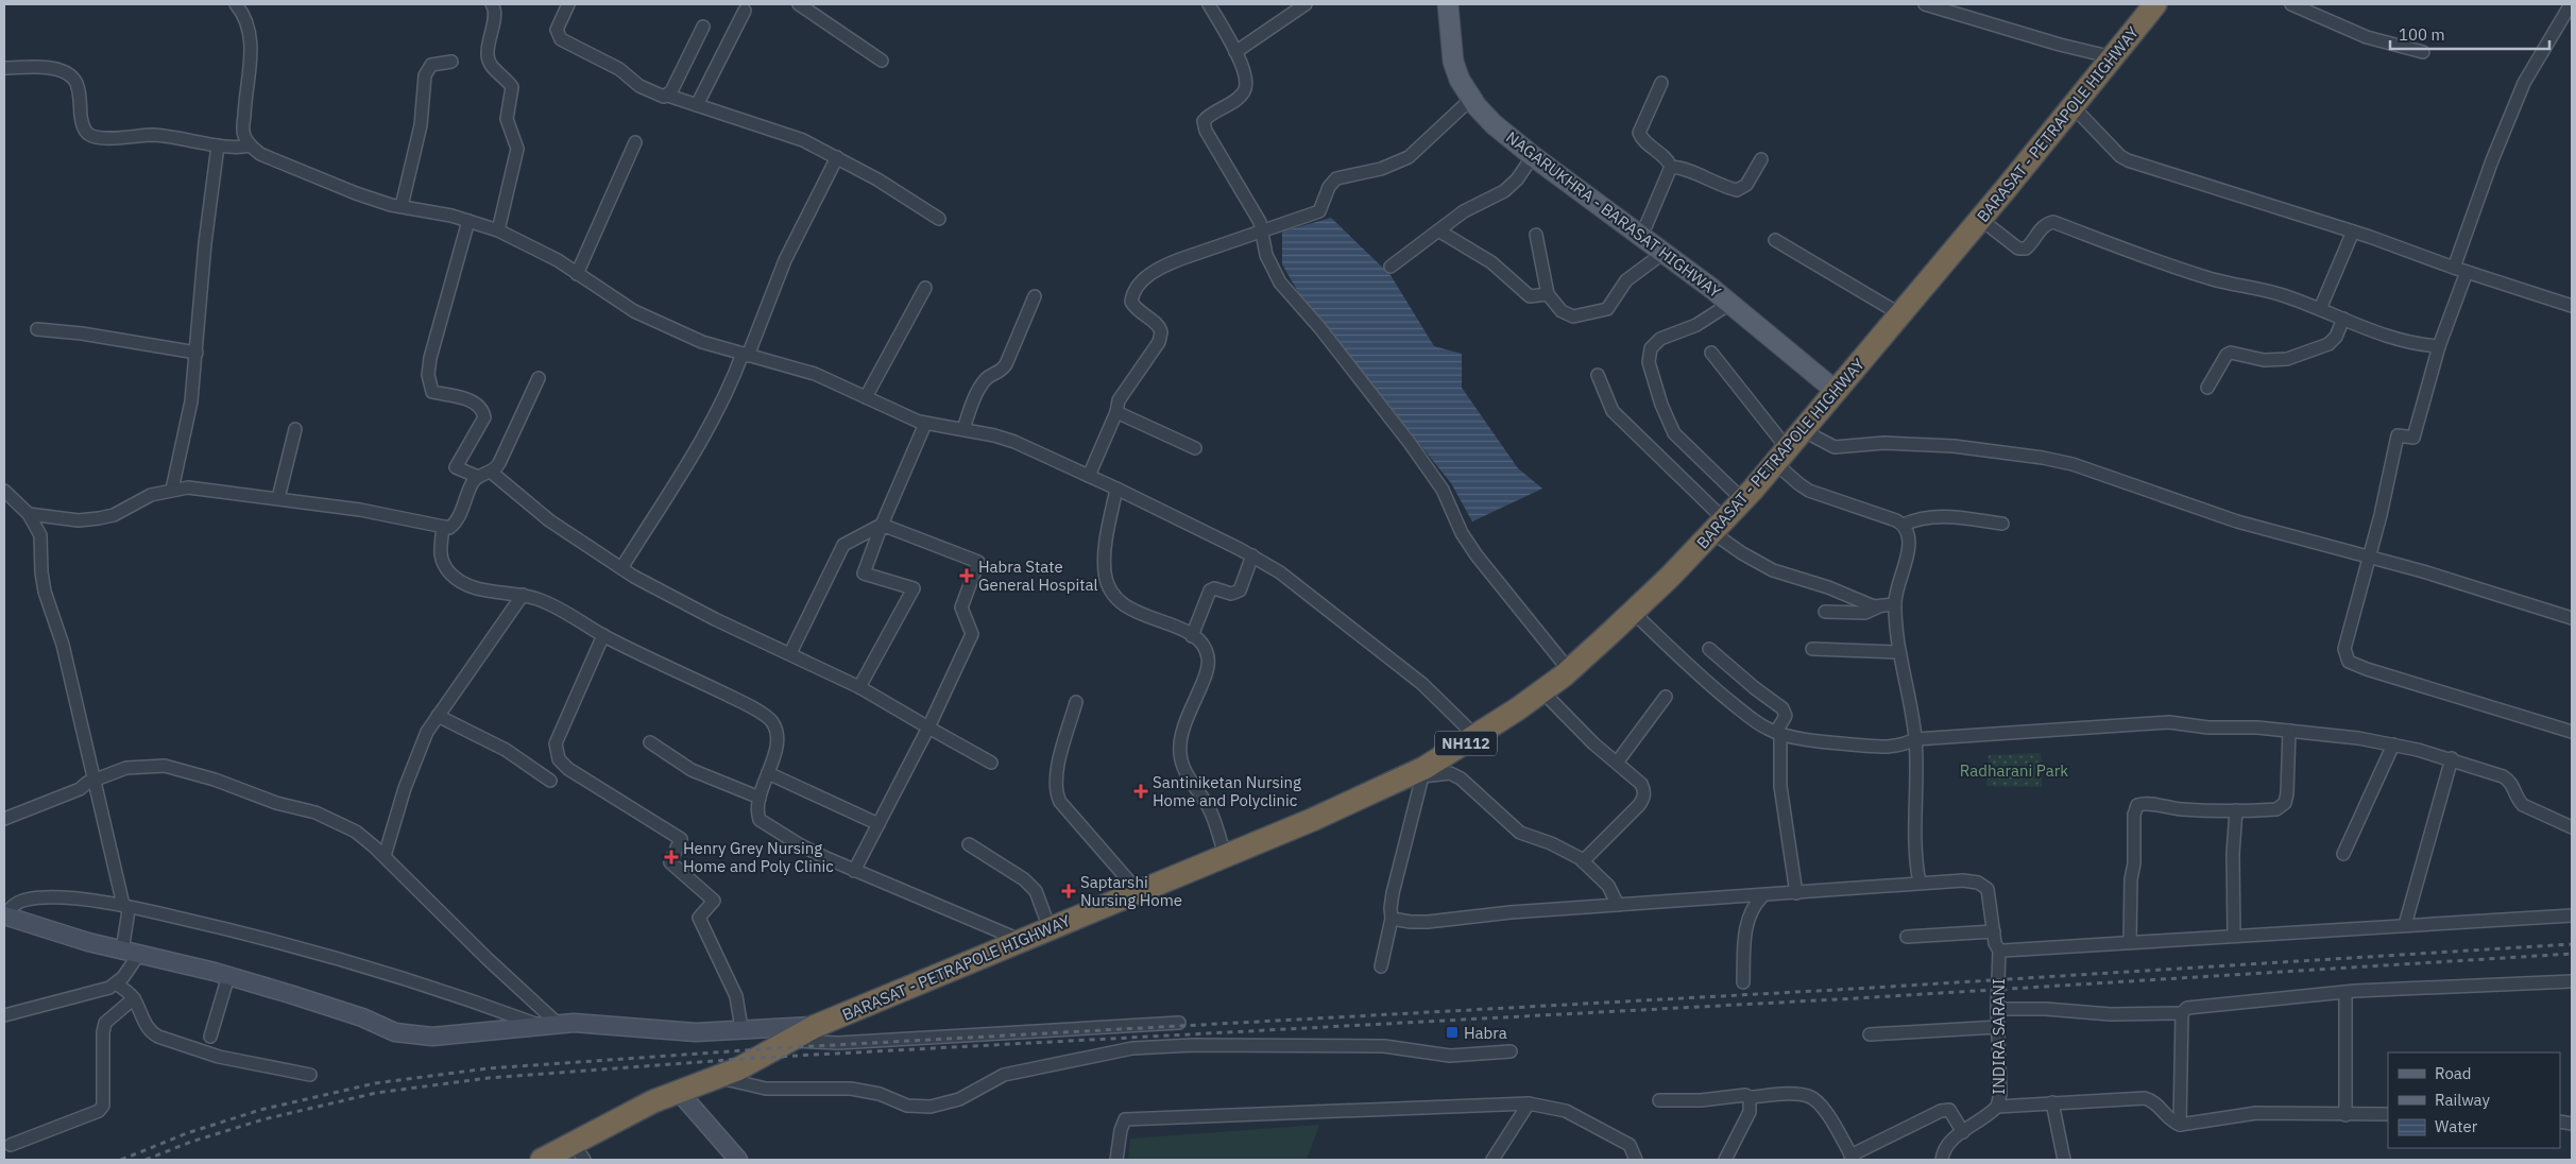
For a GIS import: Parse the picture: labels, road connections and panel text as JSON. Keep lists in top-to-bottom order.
{
  "streets": {
    "highway": ["BARASAT - PETRAPOLE HIGHWAY", "NH112"],
    "main road": ["NAGARUKHRA - BARASAT HIGHWAY"],
    "street": ["INDIRA SARANI"]
  },
  "crossings": [
    ["BARASAT - PETRAPOLE HIGHWAY", "NAGARUKHRA - BARASAT HIGHWAY"]
  ],
  "parks": ["Radharani Park"],
  "places": {
    "health": [
      "Habra State General Hospital",
      "Santiniketan Nursing Home and Polyclinic",
      "Henry Grey Nursing Home and Poly Clinic",
      "Saptarshi Nursing Home"
    ],
    "transit": ["Habra"]
  },
  "legend": ["Road", "Railway", "Water"],
  "scale_bar": "100 m"
}
